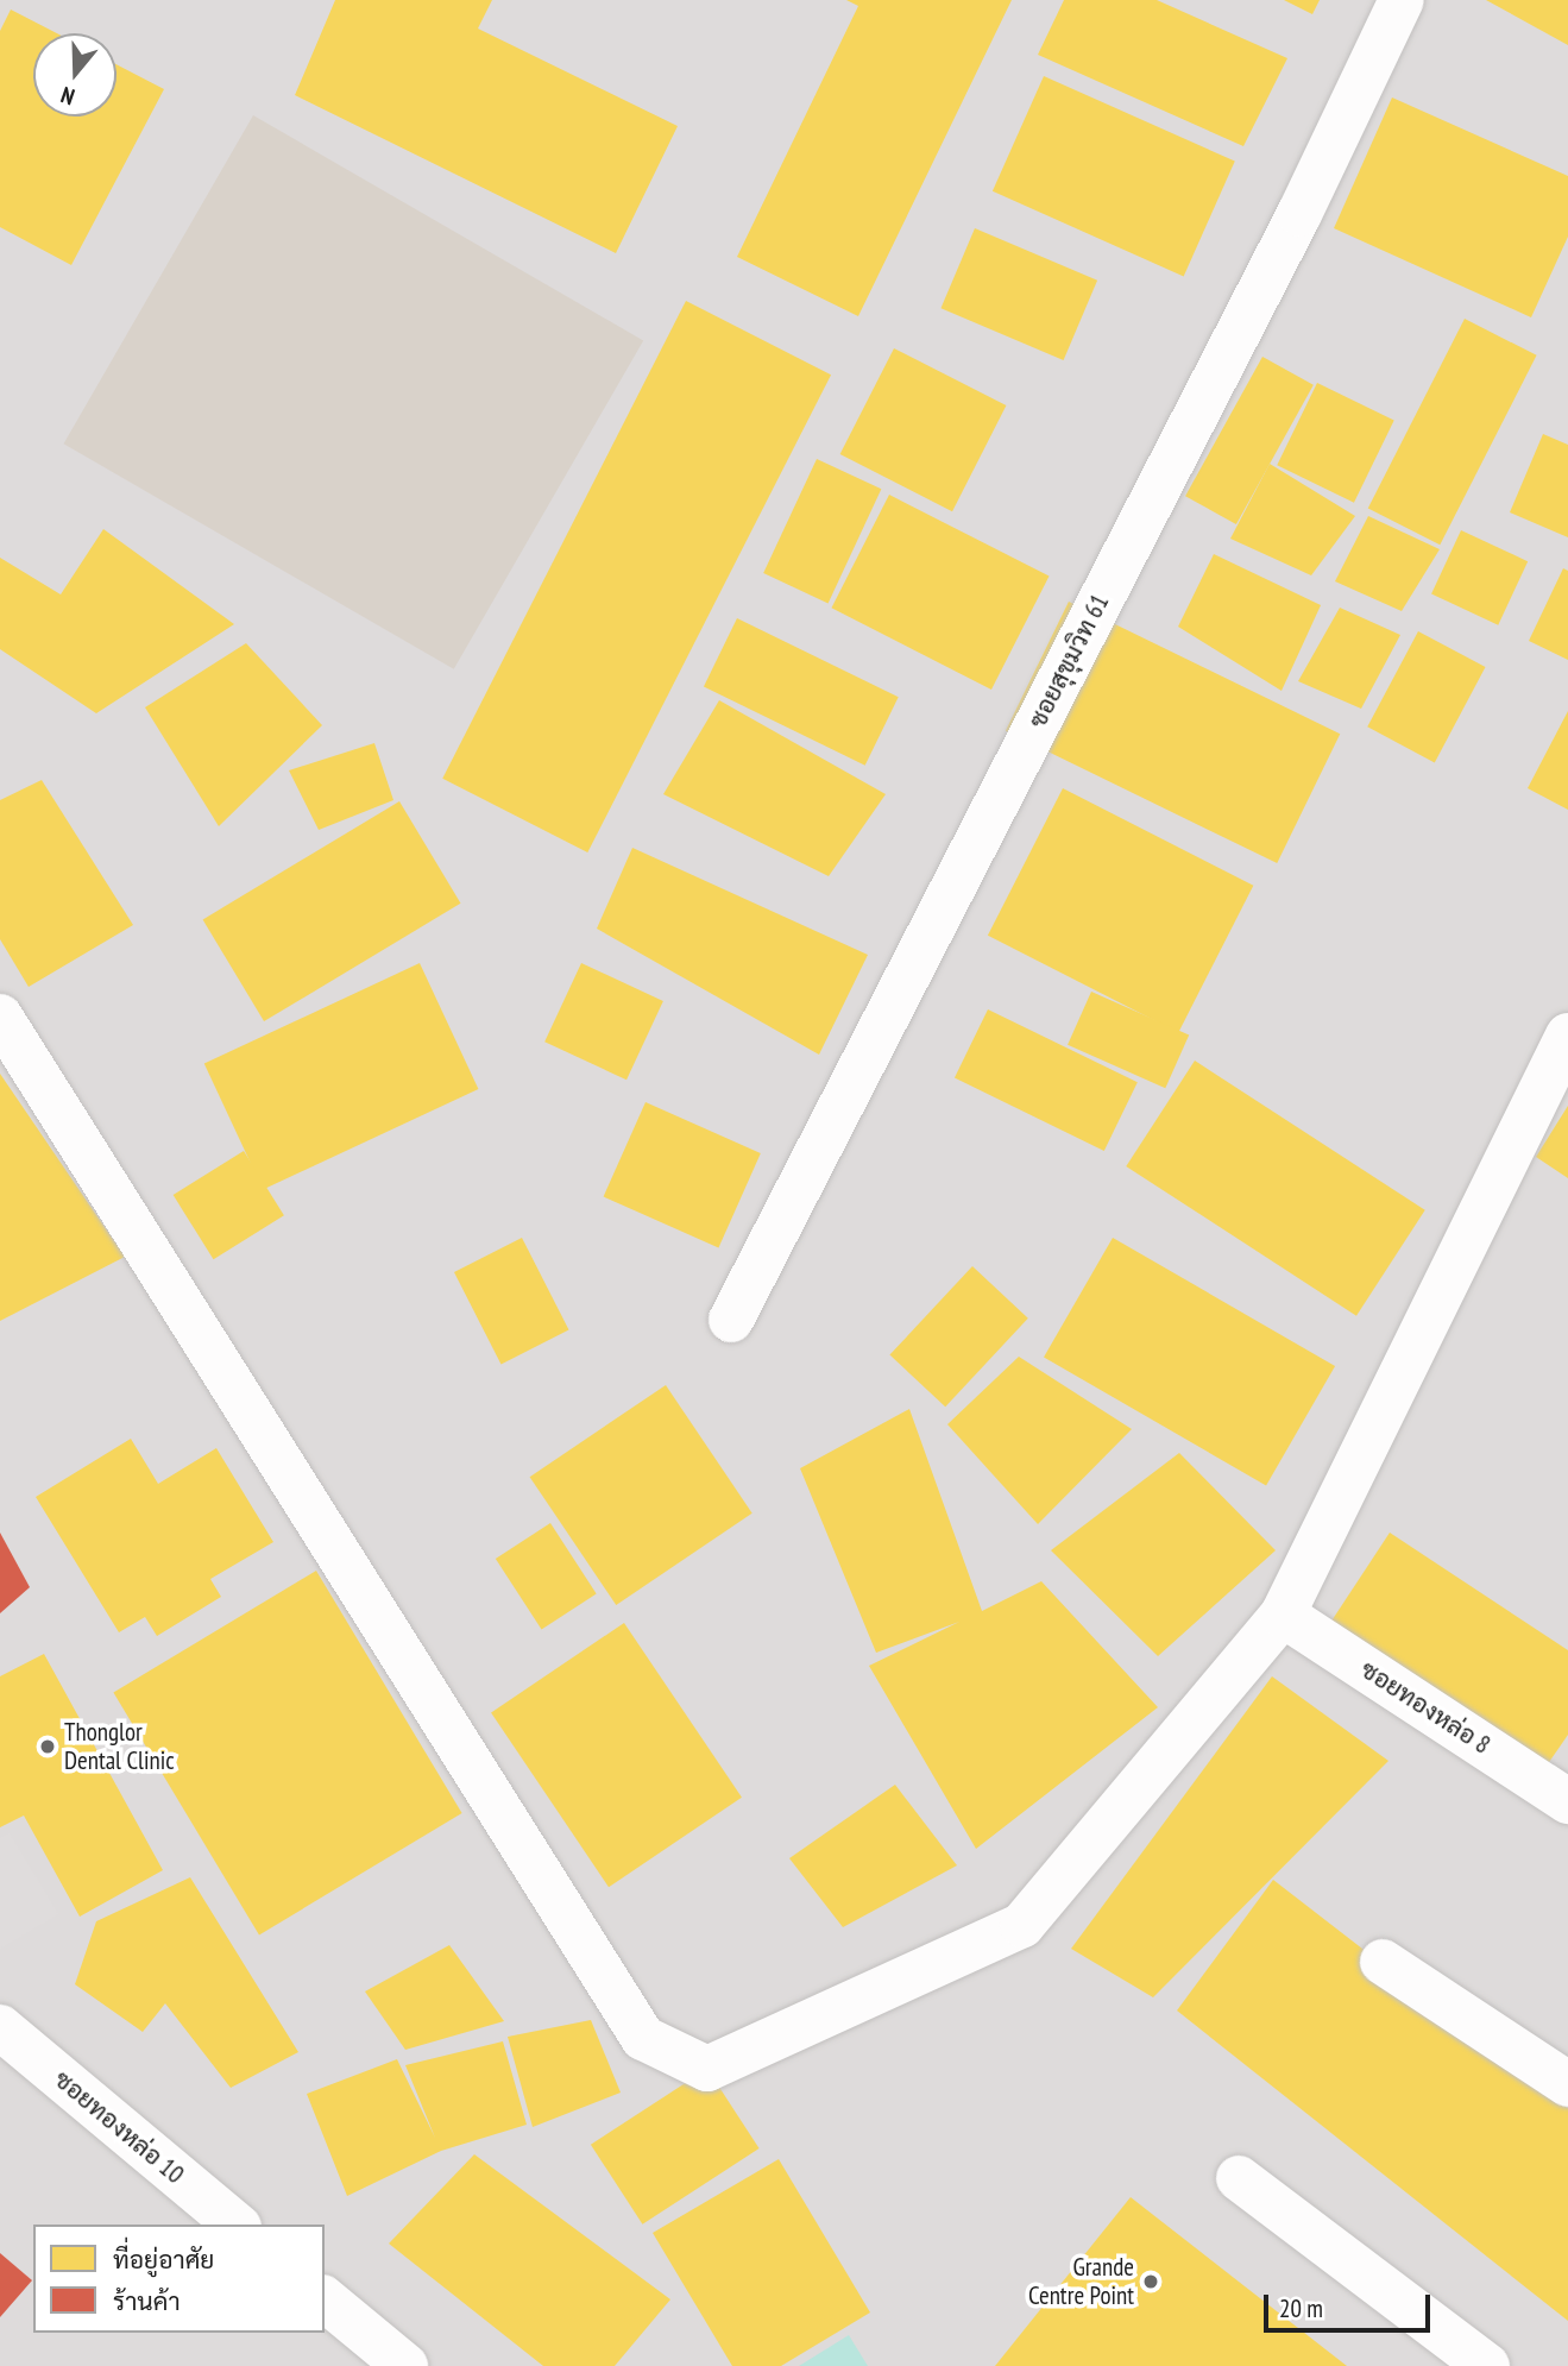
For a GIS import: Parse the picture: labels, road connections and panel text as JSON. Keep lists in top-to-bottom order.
{
  "streets": {
    "street": ["ซอยสุขุมวิท 61", "ซอยทองหล่อ 8", "ซอยทองหล่อ 10"]
  },
  "places": ["Thonglor Dental Clinic", "Grande Centre Point"],
  "legend": ["ที่อยู่อาศัย", "ร้านค้า"],
  "scale_bar": "20 m",
  "north": "bottom"
}
